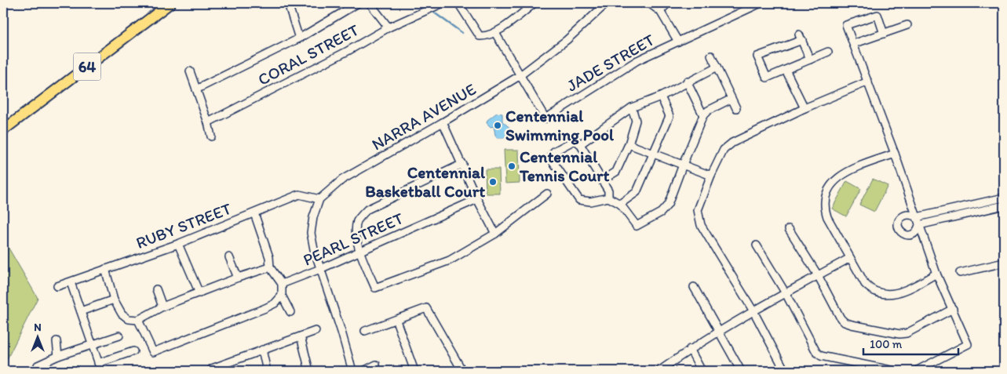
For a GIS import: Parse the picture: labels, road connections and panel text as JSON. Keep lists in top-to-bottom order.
{
  "streets": {
    "main road": ["64"],
    "street": [
      "CORAL STREET",
      "JADE STREET",
      "NARRA AVENUE",
      "RUBY STREET",
      "PEARL STREET"
    ]
  },
  "crossings": [
    ["JADE STREET", "NARRA AVENUE"],
    ["NARRA AVENUE", "RUBY STREET"]
  ],
  "places": ["Centennial Swimming Pool", "Centennial Tennis Court", "Centennial Basketball Court"],
  "scale_bar": "100 m",
  "north": "top"
}
